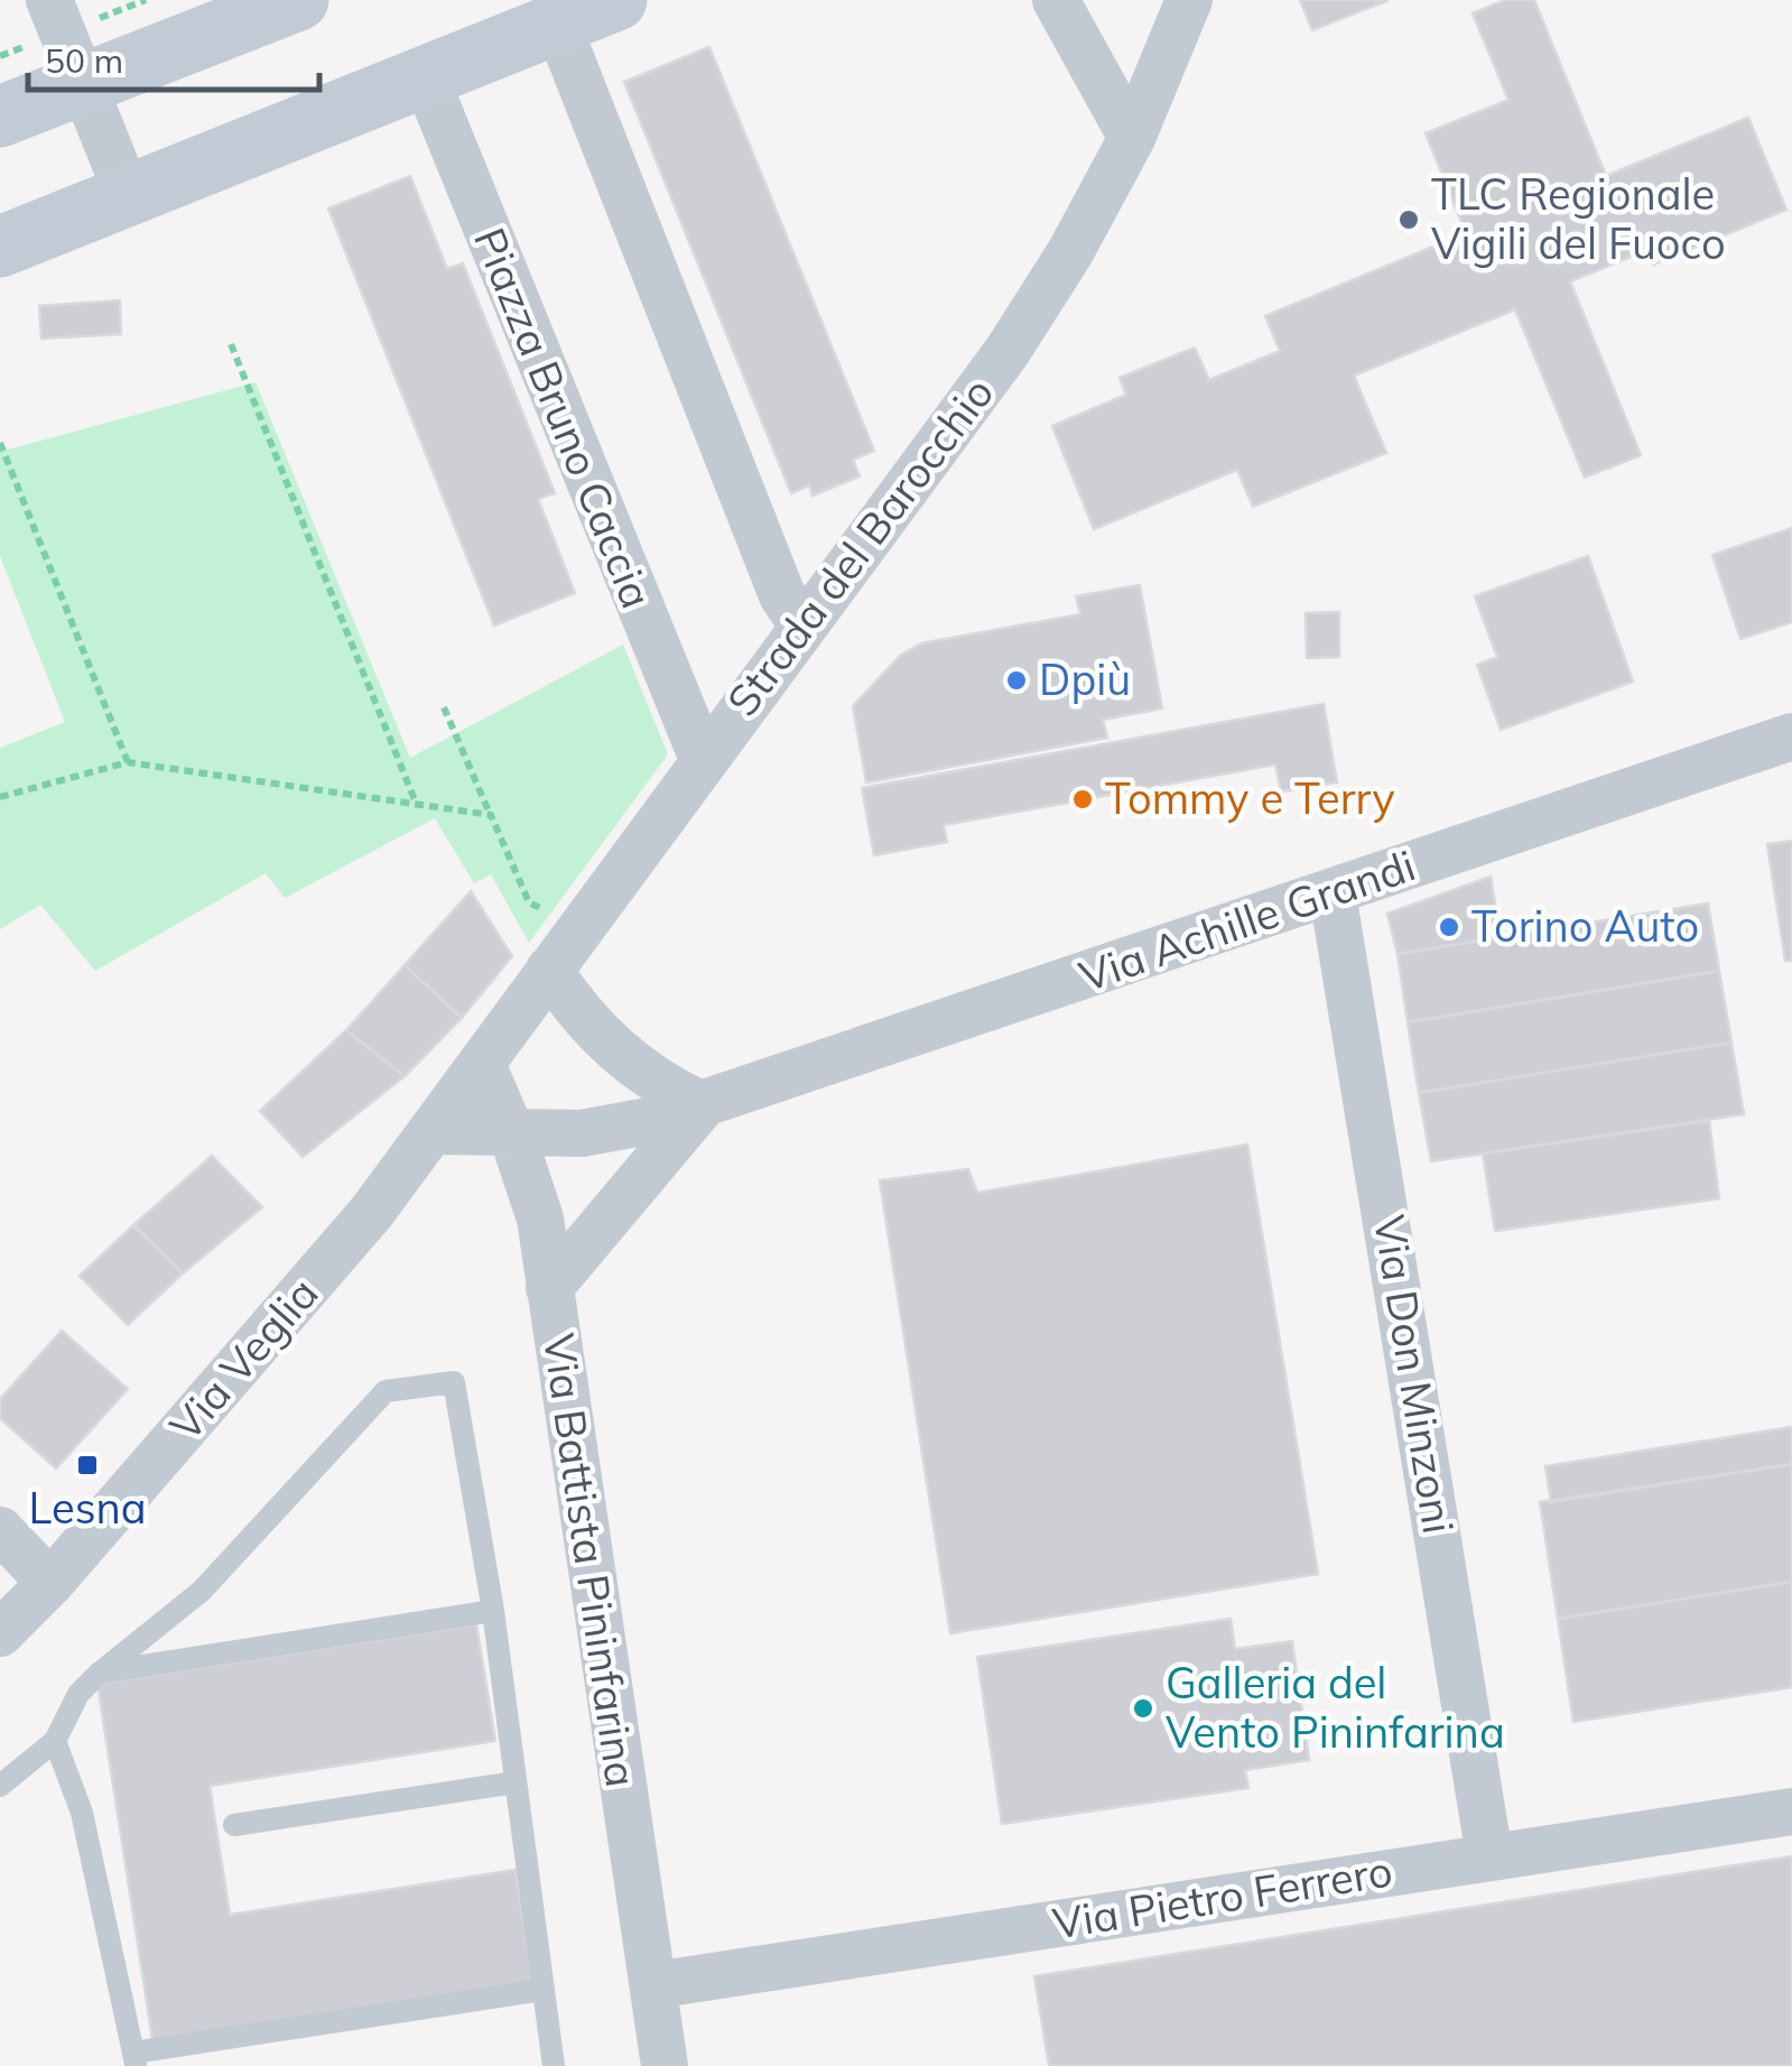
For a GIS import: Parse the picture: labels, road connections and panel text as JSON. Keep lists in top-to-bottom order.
{
  "streets": {
    "street": [
      "Piazza Bruno Caccia",
      "Strada del Barocchio",
      "Via Achille Grandi",
      "Via Veglia",
      "Via Don Minzoni",
      "Via Battista Pininfarina",
      "Via Pietro Ferrero"
    ]
  },
  "crossings": [
    ["Piazza Bruno Caccia", "Strada del Barocchio"],
    ["Strada del Barocchio", "Via Veglia"],
    ["Strada del Barocchio", "Via Battista Pininfarina"],
    ["Via Achille Grandi", "Via Veglia"],
    ["Via Achille Grandi", "Via Don Minzoni"],
    ["Via Achille Grandi", "Via Battista Pininfarina"],
    ["Via Veglia", "Via Battista Pininfarina"],
    ["Via Don Minzoni", "Via Pietro Ferrero"],
    ["Via Battista Pininfarina", "Via Pietro Ferrero"]
  ],
  "places": {
    "other": [
      "TLC Regionale Vigili del Fuoco",
      "Dpiù",
      "Tommy e Terry",
      "Torino Auto",
      "Galleria del Vento Pininfarina"
    ],
    "transit": ["Lesna"]
  },
  "scale_bar": "50 m"
}
